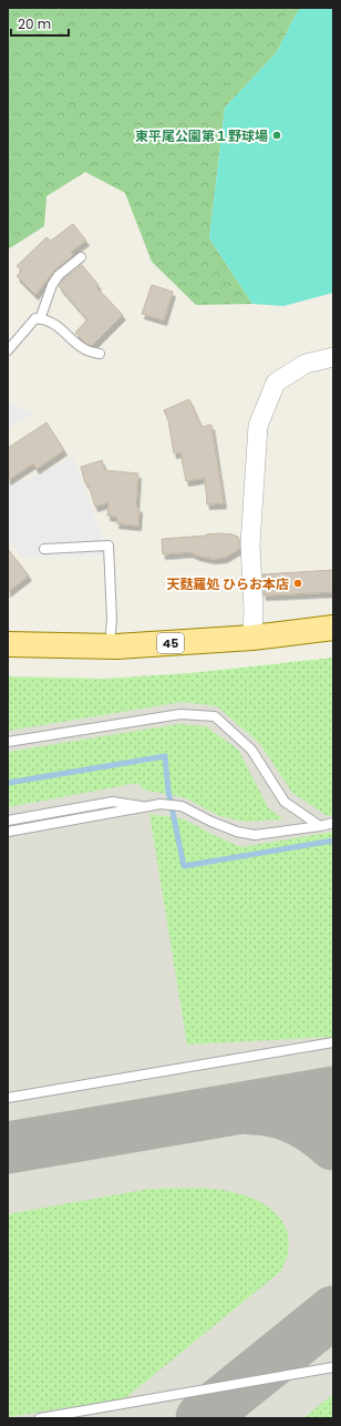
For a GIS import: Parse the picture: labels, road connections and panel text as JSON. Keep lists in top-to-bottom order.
{
  "streets": {
    "main road": ["45"]
  },
  "places": ["東平尾公園第１野球場", "天麩羅処 ひらお本店"],
  "scale_bar": "20 m"
}
